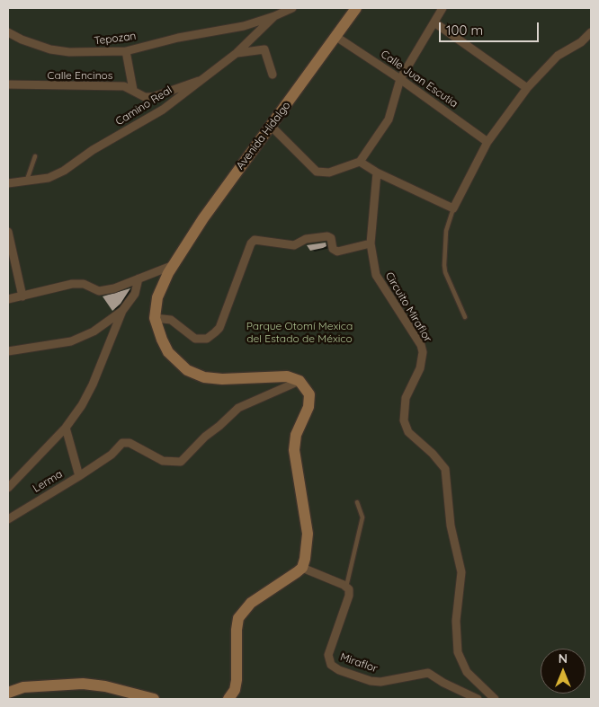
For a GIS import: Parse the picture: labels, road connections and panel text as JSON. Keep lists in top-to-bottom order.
{
  "streets": {
    "main road": ["Avenida Hidalgo"],
    "street": [
      "Tepozan",
      "Calle Encinos",
      "Calle Juan Escutia",
      "Camino Real",
      "Circuito Miraflor",
      "Lerma",
      "Miraflor"
    ]
  },
  "crossings": [
    ["Tepozan", "Camino Real"],
    ["Calle Encinos", "Camino Real"],
    ["Calle Juan Escutia", "Avenida Hidalgo"]
  ],
  "parks": ["Parque Otomí Mexica del Estado de México"],
  "scale_bar": "100 m",
  "north": "top"
}
